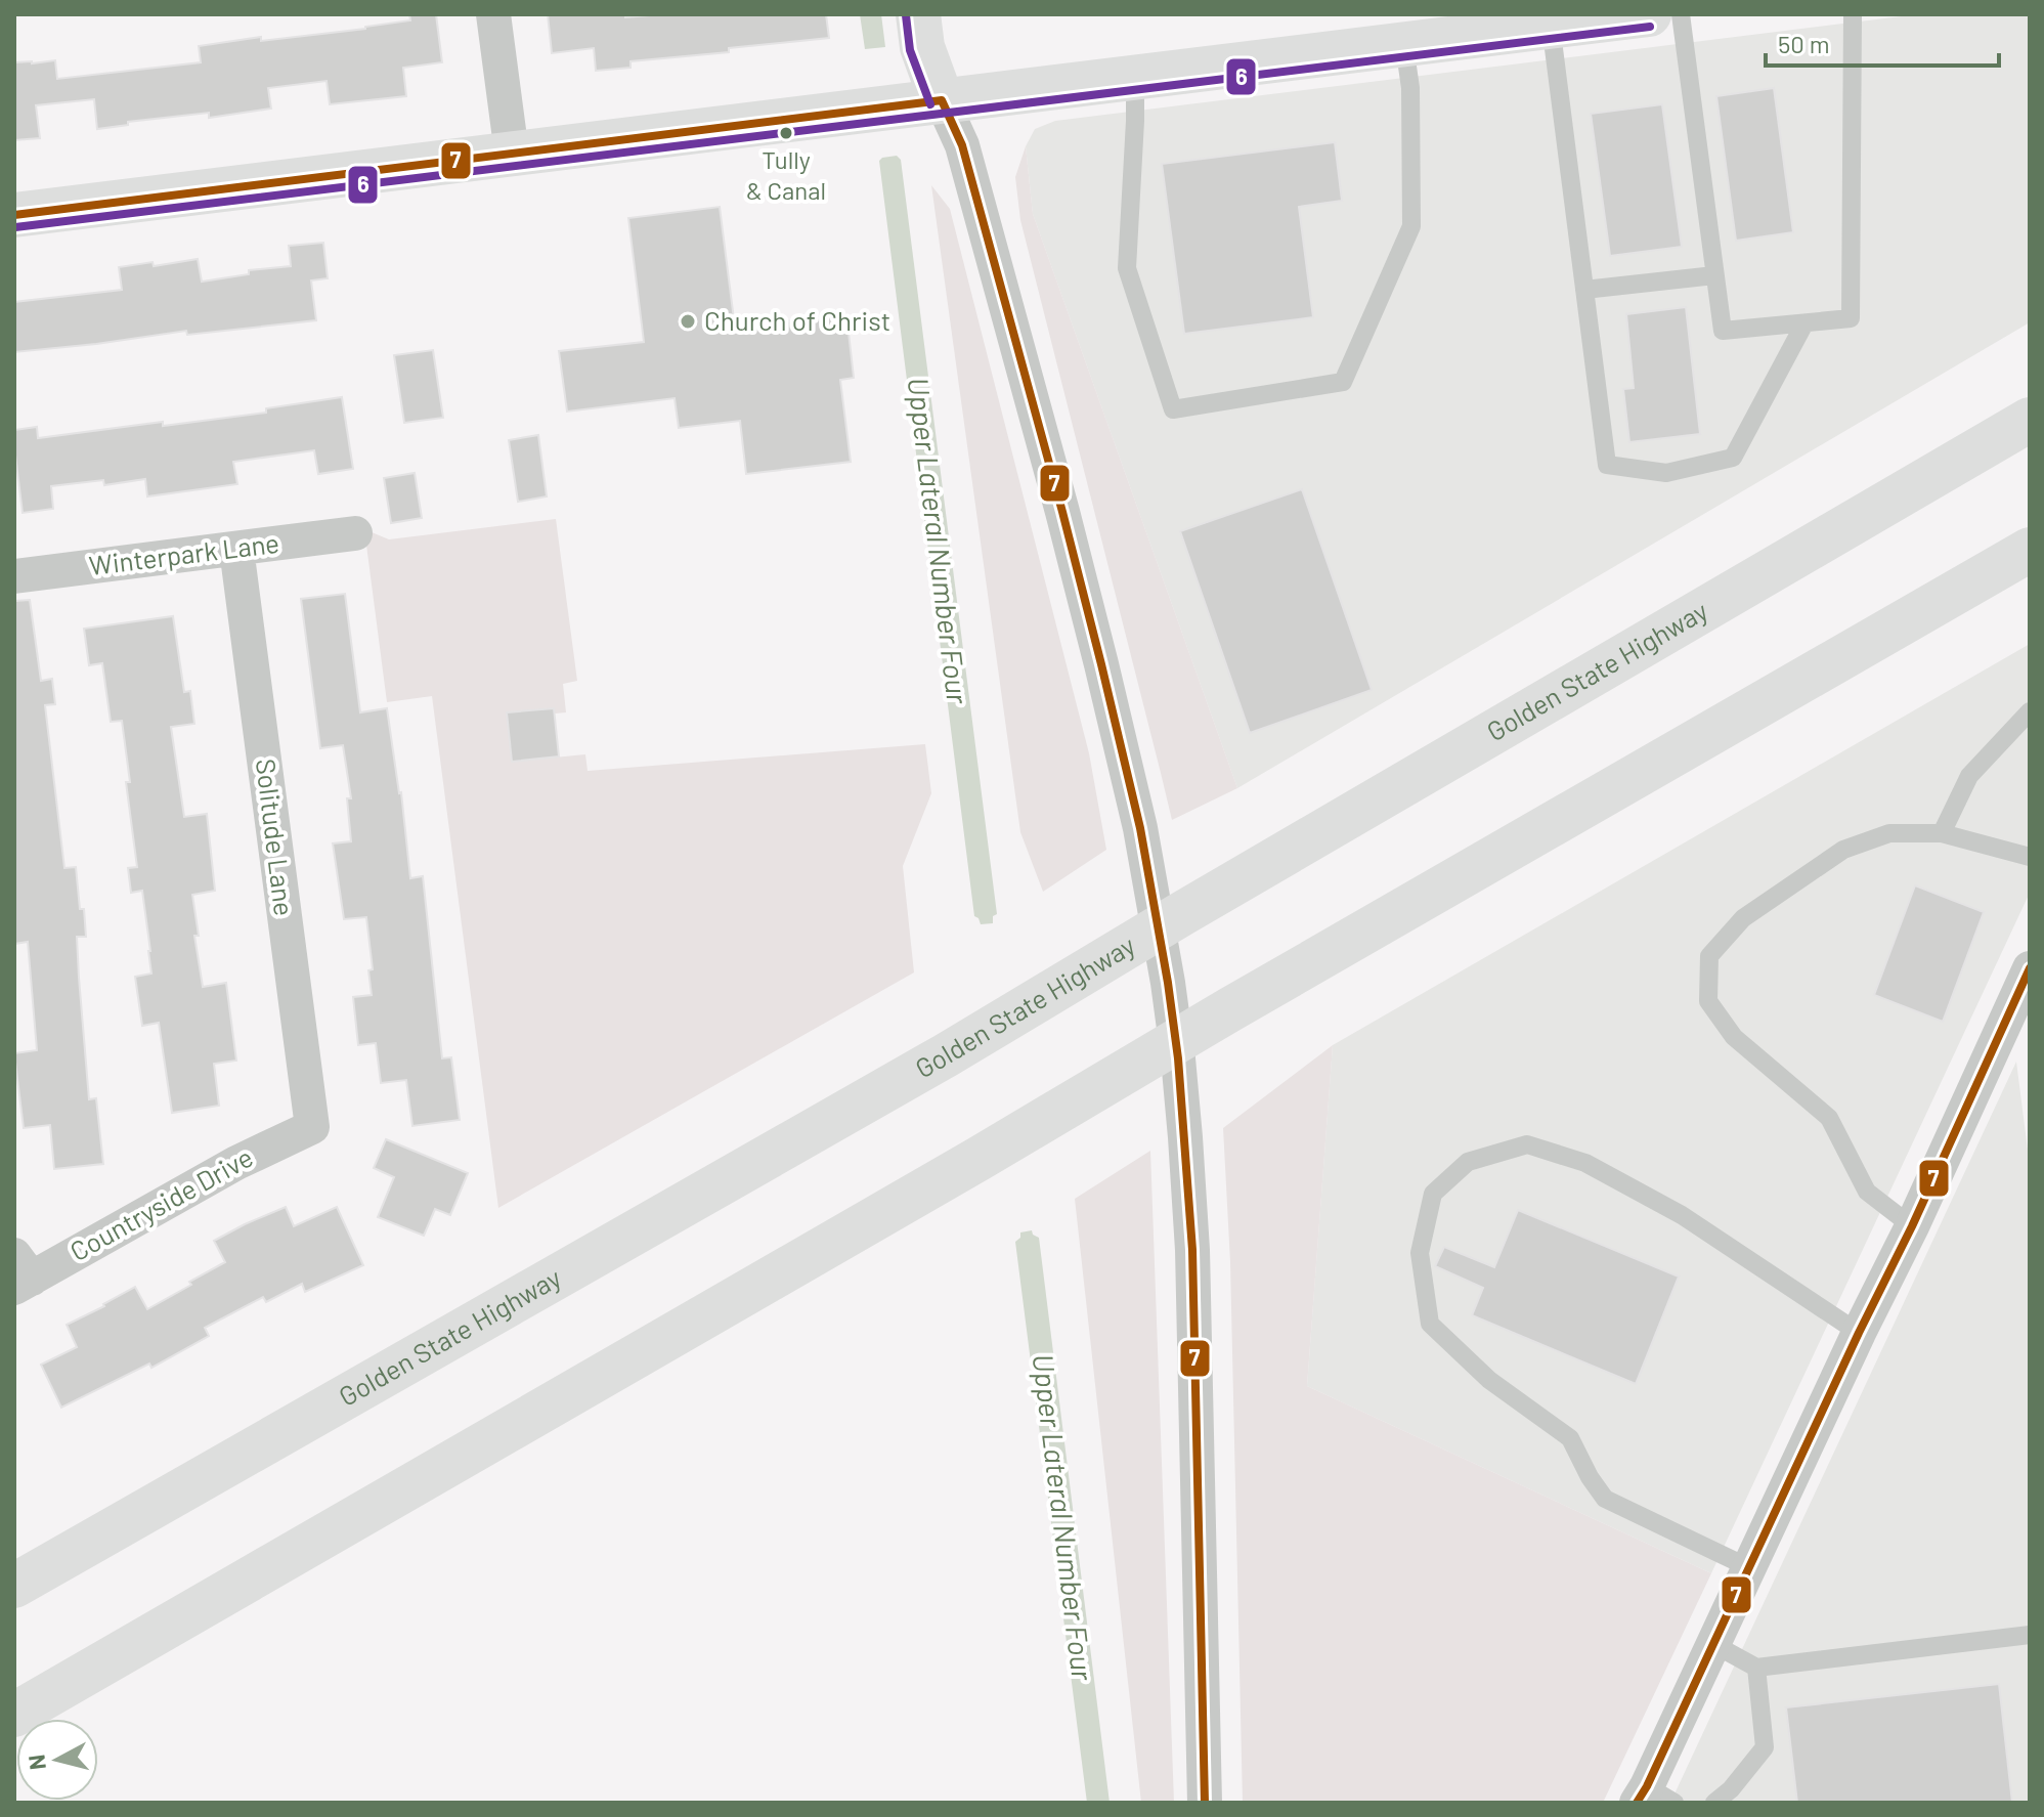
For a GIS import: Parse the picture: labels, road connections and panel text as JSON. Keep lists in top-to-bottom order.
{
  "streets": {
    "main road": ["Golden State Highway"],
    "street": ["Winterpark Lane", "Solitude Lane", "Countryside Drive"]
  },
  "crossings": [
    ["Winterpark Lane", "Solitude Lane"],
    ["Solitude Lane", "Countryside Drive"]
  ],
  "water": ["Upper Lateral Number Four"],
  "places": ["Tully & Canal", "Church of Christ"],
  "lines": ["transit line 6", "transit line 7"],
  "scale_bar": "50 m",
  "north": "left"
}
